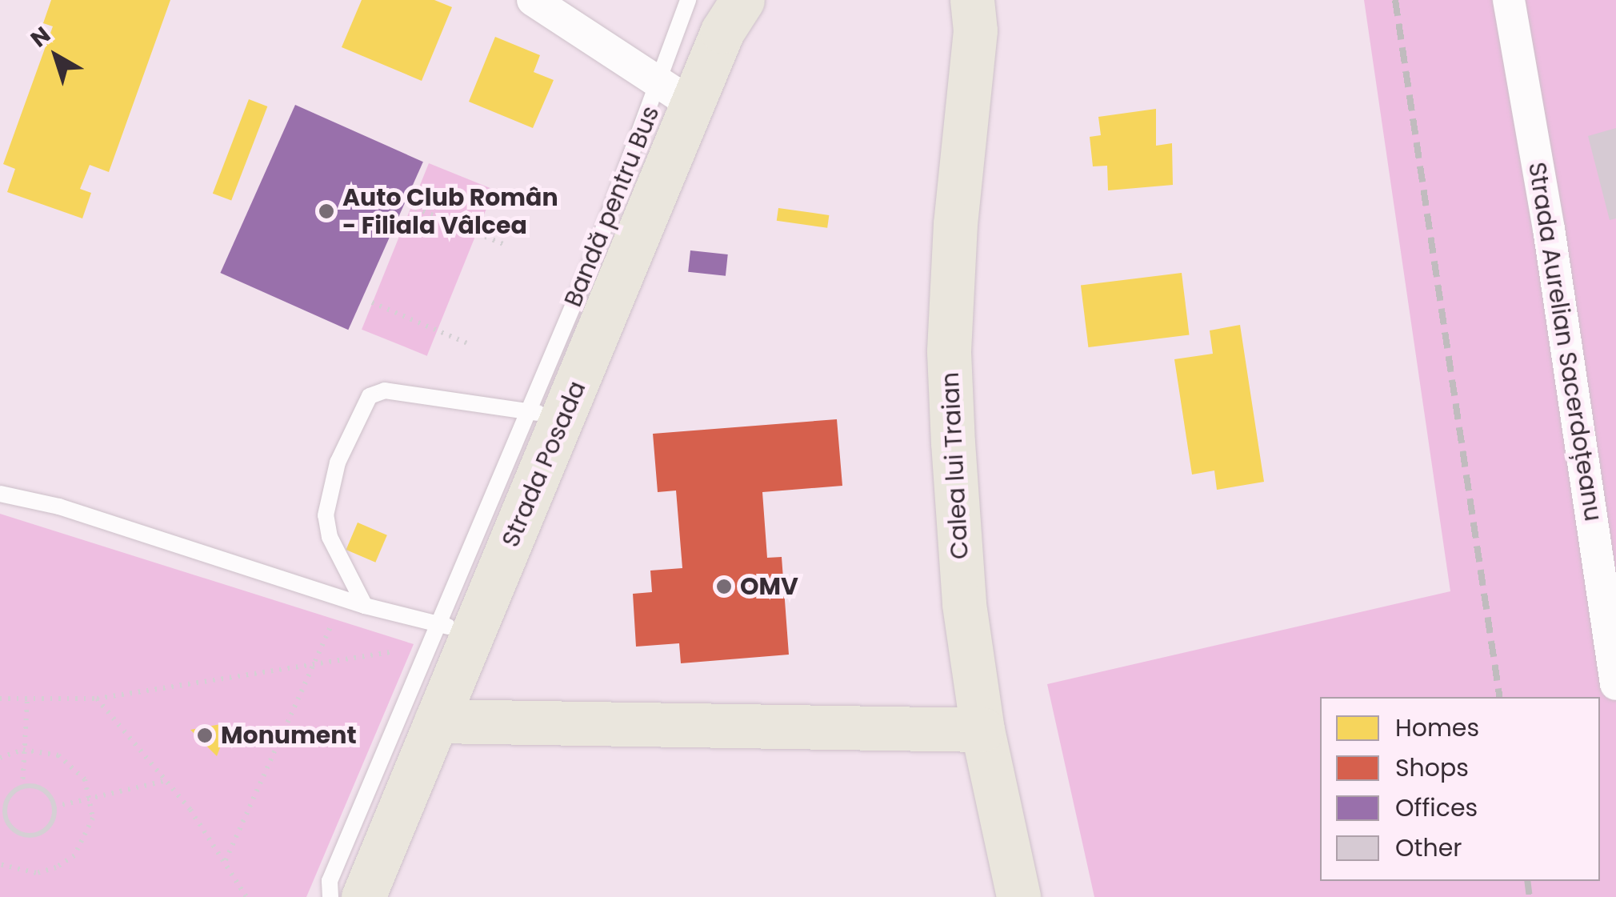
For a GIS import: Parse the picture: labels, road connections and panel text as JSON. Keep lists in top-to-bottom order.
{
  "streets": {
    "main road": ["Strada Posada", "Calea lui Traian"],
    "street": ["Strada Aurelian Sacerdoțeanu"],
    "lane": ["Bandă pentru Bus"]
  },
  "crossings": [
    ["Bandă pentru Bus", "Strada Posada"]
  ],
  "places": ["Auto Club Român - Filiala Vâlcea", "OMV", "Monument"],
  "legend": [
    "Homes",
    "Shops",
    "Offices",
    "Other"
  ],
  "north": "top left"
}
